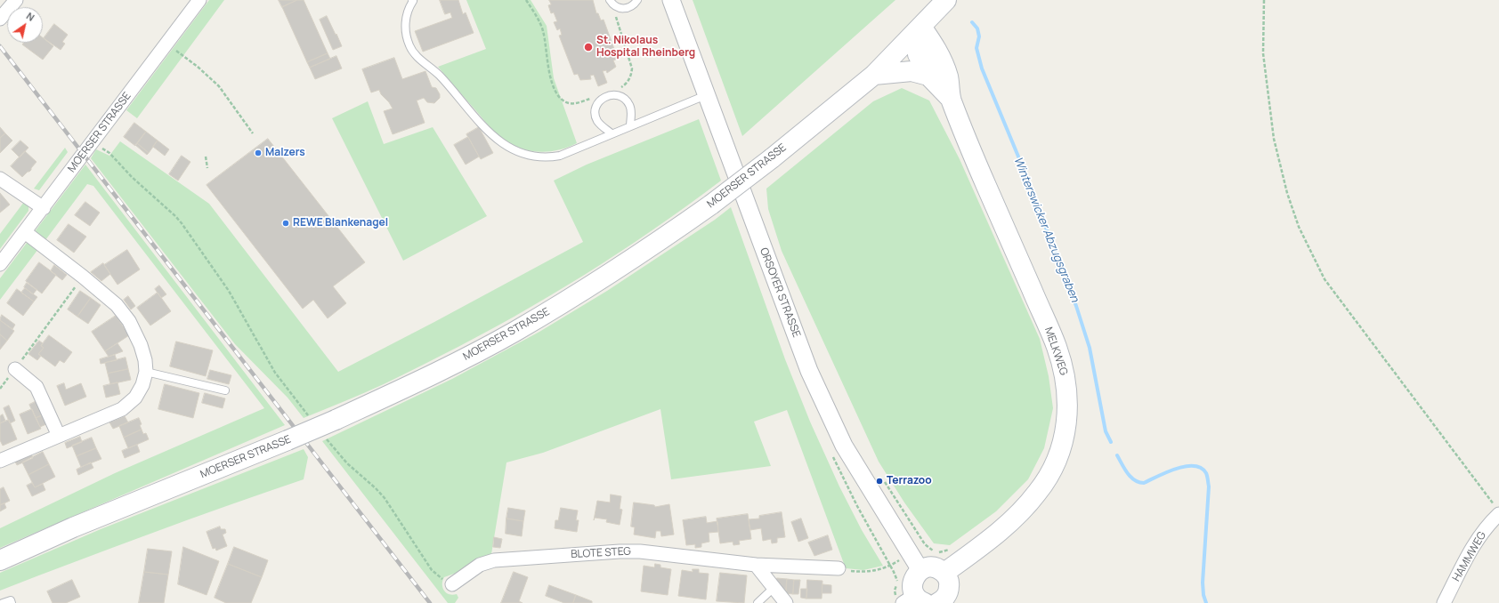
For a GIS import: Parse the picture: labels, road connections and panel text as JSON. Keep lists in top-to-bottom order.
{
  "streets": {
    "main road": ["MOERSER STRASSE", "MELKWEG"],
    "street": ["ORSOYER STRASSE", "BLOTE STEG", "HAMMWEG"]
  },
  "crossings": [
    ["MOERSER STRASSE", "MELKWEG"],
    ["ORSOYER STRASSE", "MELKWEG"]
  ],
  "water": ["Winterswicker Abzugsgraben"],
  "places": [
    "St. Nikolaus Hospital Rheinberg",
    "Malzers",
    "REWE Blankenagel",
    "Terrazoo"
  ],
  "north": "top right"
}
